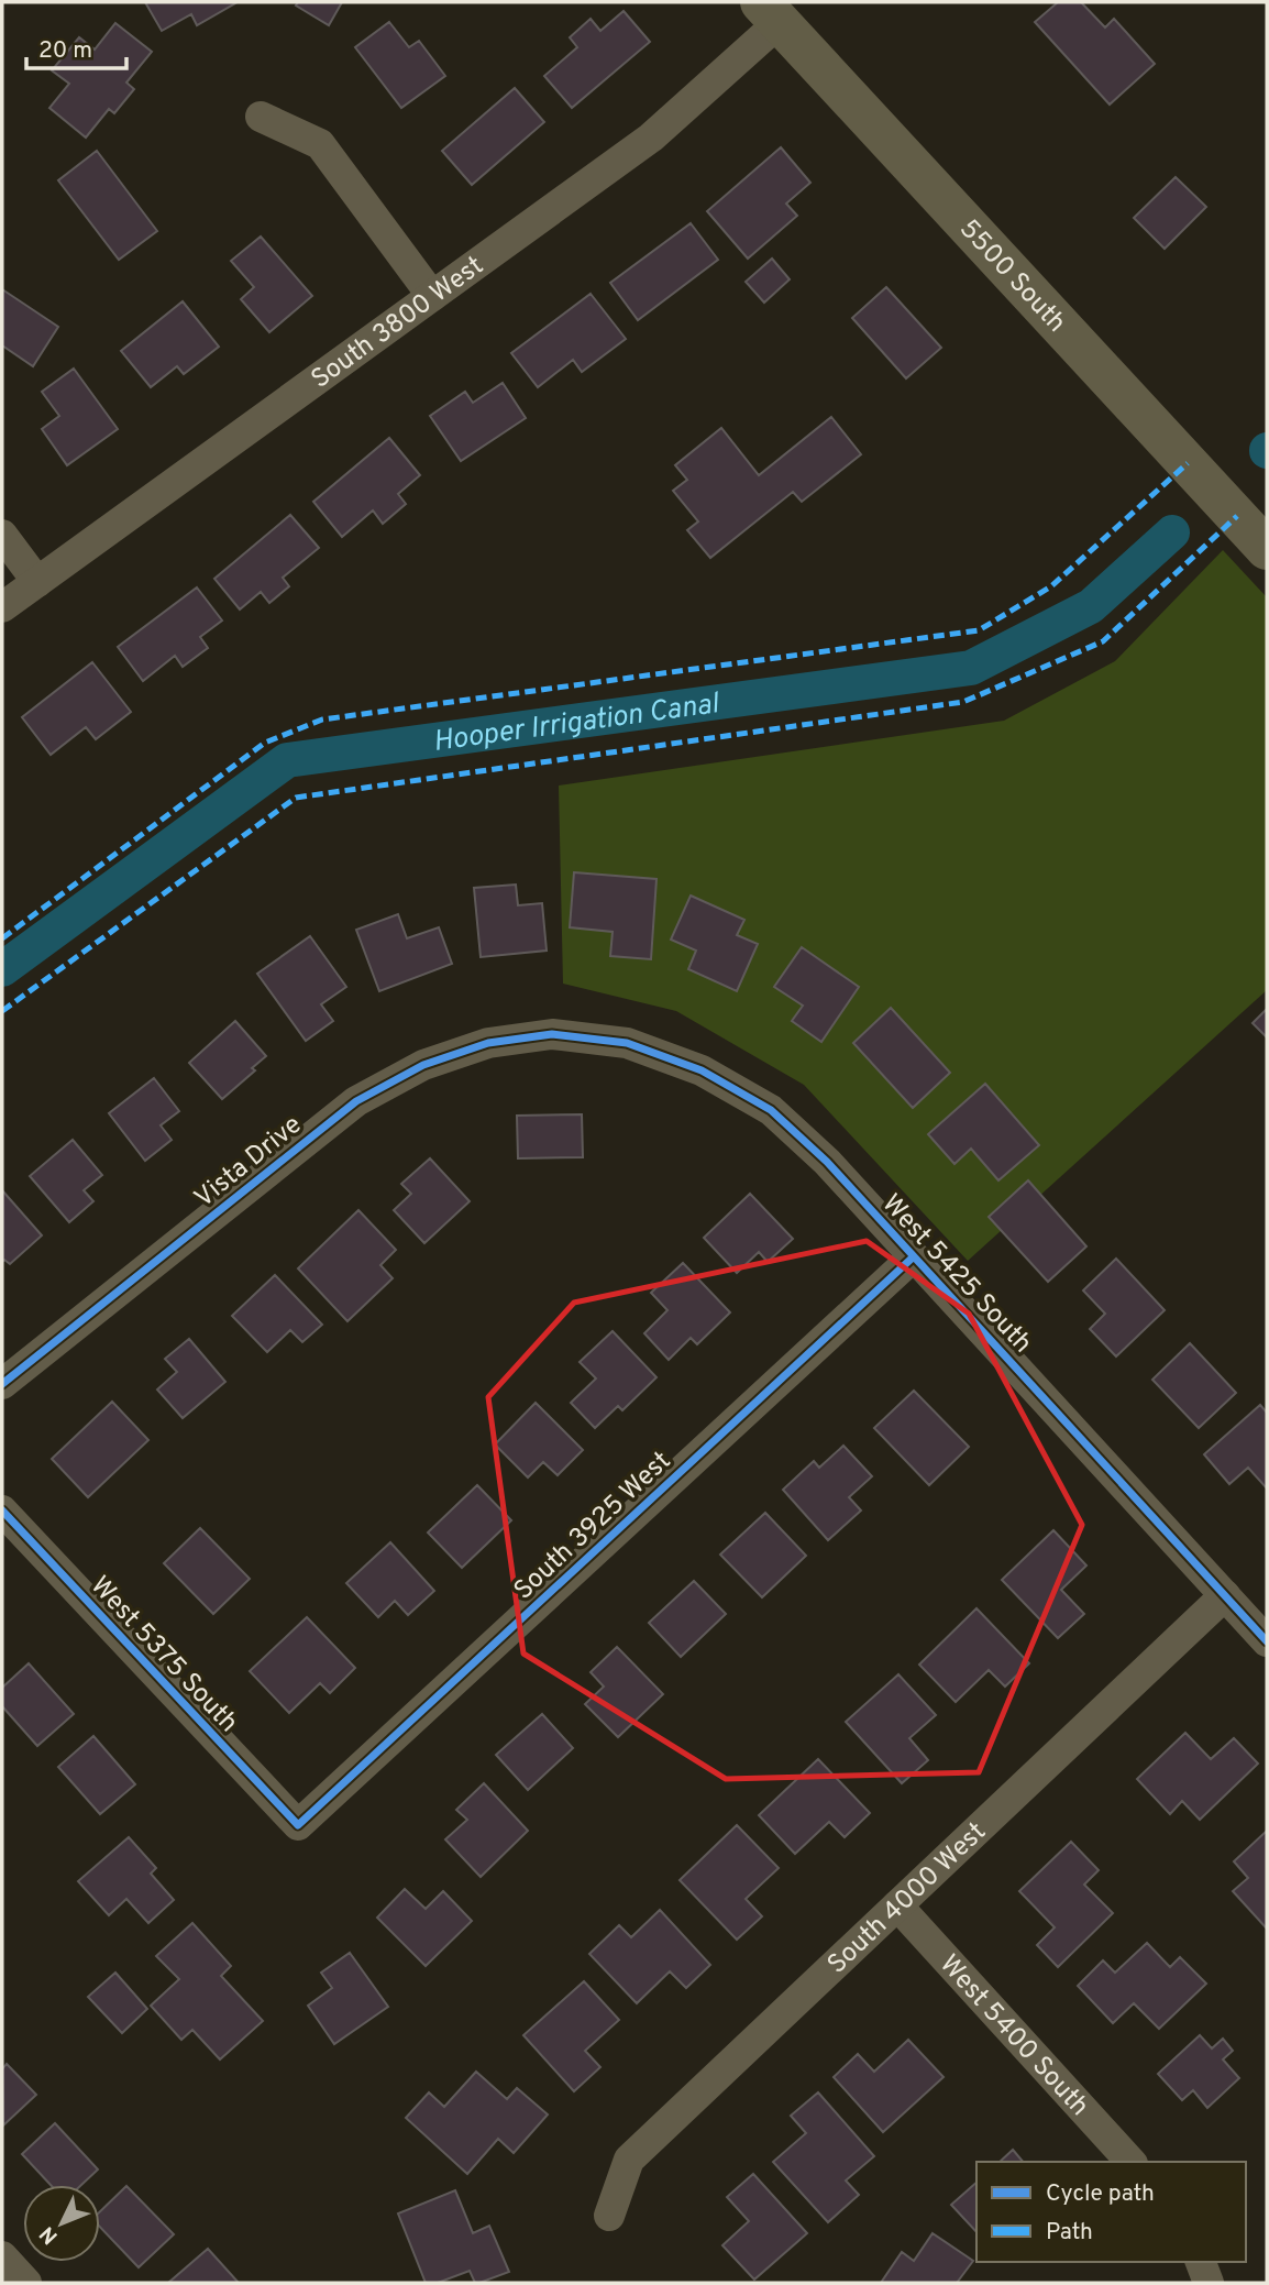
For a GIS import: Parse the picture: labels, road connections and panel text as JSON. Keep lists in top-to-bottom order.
{
  "streets": {
    "main road": ["5500 South"],
    "street": [
      "South 3800 West",
      "Vista Drive",
      "West 5425 South",
      "South 3925 West",
      "West 5375 South",
      "South 4000 West",
      "West 5400 South"
    ]
  },
  "crossings": [
    ["5500 South", "South 3800 West"],
    ["Vista Drive", "West 5425 South"],
    ["West 5425 South", "South 3925 West"],
    ["West 5425 South", "South 4000 West"],
    ["South 3925 West", "West 5375 South"],
    ["South 4000 West", "West 5400 South"]
  ],
  "water": ["Hooper Irrigation Canal"],
  "legend": ["Cycle path", "Path"],
  "scale_bar": "20 m",
  "north": "bottom left"
}
